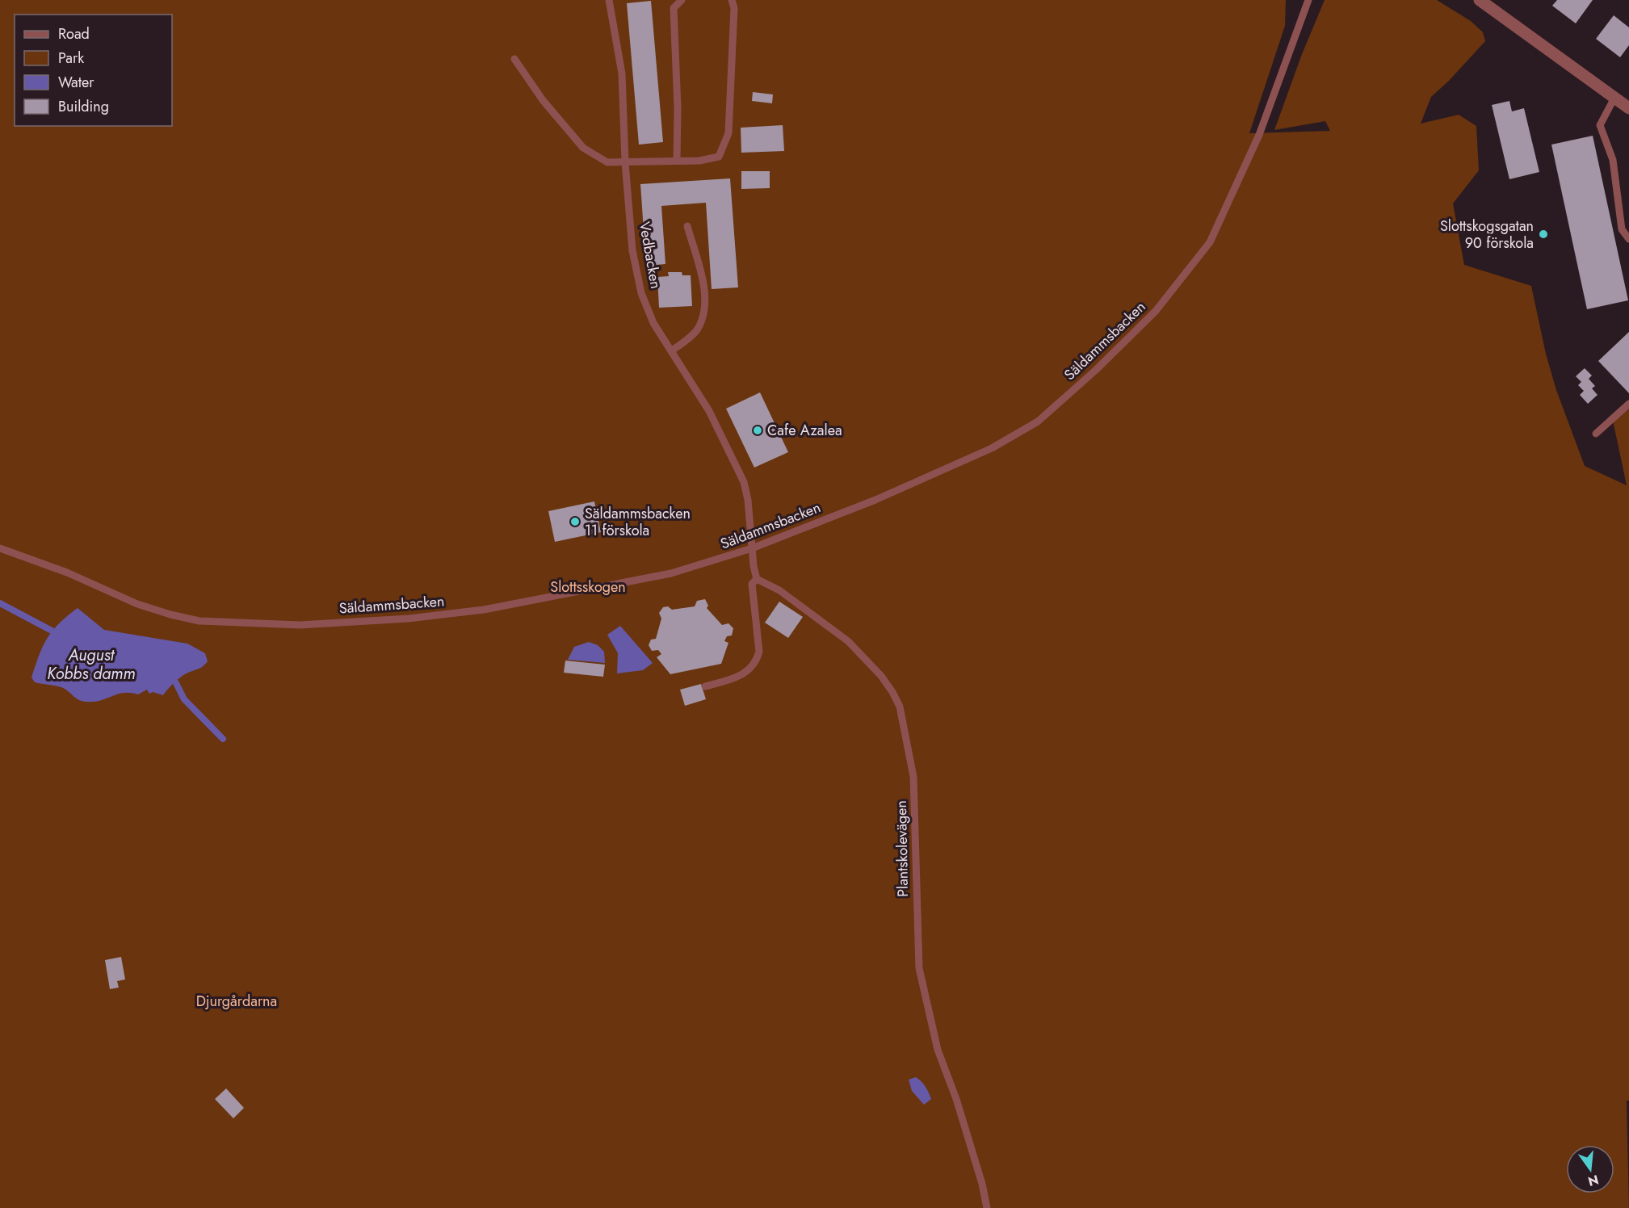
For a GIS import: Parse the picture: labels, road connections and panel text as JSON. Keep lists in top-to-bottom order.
{
  "streets": {
    "lane": ["Vedbacken", "Säldammsbacken", "Plantskolevägen"]
  },
  "crossings": [
    ["Vedbacken", "Säldammsbacken"]
  ],
  "water": ["August Kobbs damm"],
  "parks": ["Slottsskogen", "Djurgårdarna"],
  "places": ["Slottskogsgatan 90 förskola", "Cafe Azalea", "Säldammsbacken 11 förskola"],
  "legend": [
    "Road",
    "Park",
    "Water",
    "Building"
  ],
  "north": "bottom"
}
